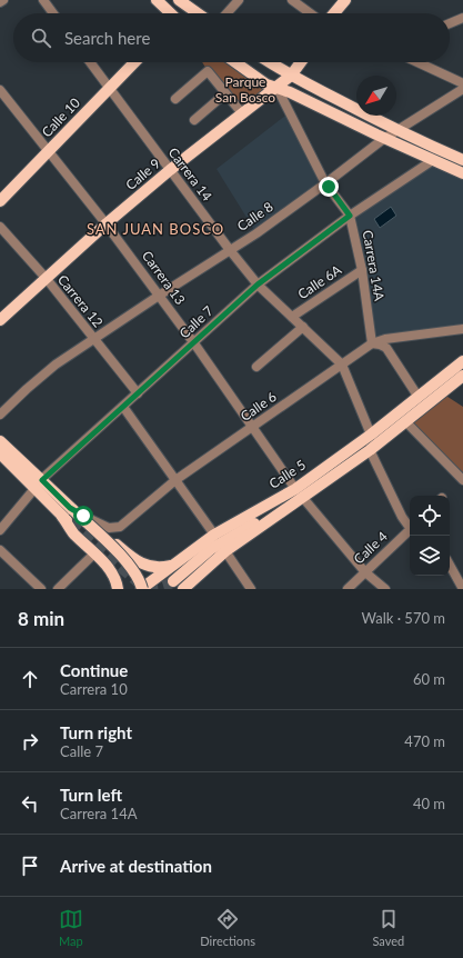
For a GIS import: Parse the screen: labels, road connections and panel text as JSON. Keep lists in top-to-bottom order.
{
  "streets": {
    "main road": ["Calle 10", "Calle 9", "Calle 5"],
    "street": [
      "Carrera 14",
      "Calle 8",
      "Carrera 14A",
      "Carrera 13",
      "Calle 6A",
      "Carrera 12",
      "Calle 7",
      "Calle 6",
      "Calle 4"
    ]
  },
  "crossings": [
    ["Calle 10", "Carrera 14"],
    ["Calle 10", "Carrera 13"],
    ["Calle 9", "Carrera 14"],
    ["Calle 9", "Carrera 14A"],
    ["Calle 9", "Carrera 13"],
    ["Calle 9", "Carrera 12"],
    ["Carrera 14", "Calle 8"],
    ["Carrera 14", "Calle 6A"],
    ["Carrera 14", "Calle 7"],
    ["Carrera 14", "Calle 6"],
    ["Carrera 14", "Calle 5"],
    ["Calle 8", "Carrera 14A"],
    ["Calle 8", "Carrera 13"],
    ["Calle 8", "Carrera 12"],
    ["Carrera 14A", "Calle 6A"],
    ["Carrera 14A", "Calle 7"],
    ["Carrera 14A", "Calle 6"],
    ["Carrera 13", "Calle 7"],
    ["Carrera 13", "Calle 6"],
    ["Carrera 13", "Calle 5"],
    ["Carrera 12", "Calle 7"]
  ],
  "districts": ["SAN JUAN BOSCO"],
  "parks": ["Parque San Bosco"],
  "north": "bottom left",
  "page": {
    "search": "Search here",
    "heading": ["8 min", "Walk · 570 m"],
    "list": [
      ["Continue", "Carrera 10", "60 m"],
      ["Turn right", "Calle 7", "470 m"],
      ["Turn left", "Carrera 14A", "40 m"],
      "Arrive at destination"
    ],
    "nav": ["Map", "Directions", "Saved"]
  }
}
